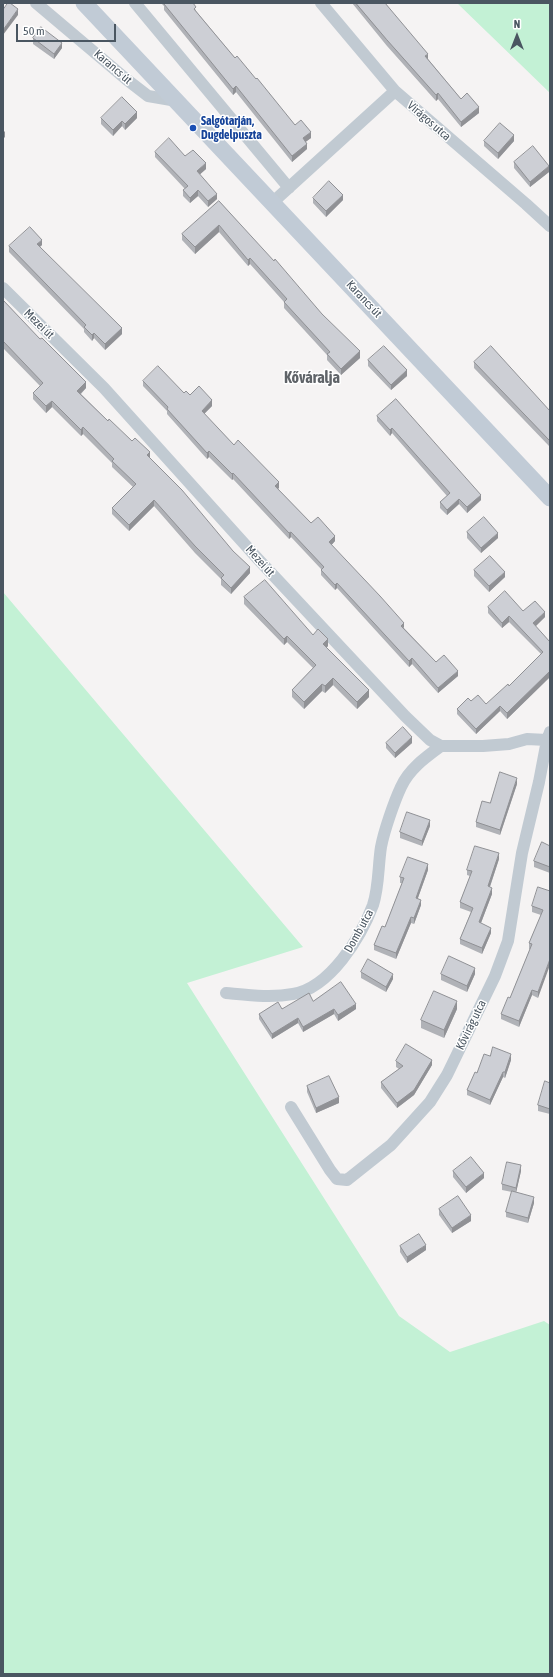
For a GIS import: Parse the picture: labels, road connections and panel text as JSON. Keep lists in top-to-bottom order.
{
  "streets": {
    "main road": ["Karancs út"],
    "street": [
      "Virágos utca",
      "Mezei út",
      "Domb utca",
      "Kővirág utca"
    ]
  },
  "crossings": [
    ["Mezei út", "Domb utca"]
  ],
  "districts": ["Kőváralja"],
  "places": ["Salgótarján, Dugdelpuszta"],
  "scale_bar": "50 m",
  "north": "top"
}
